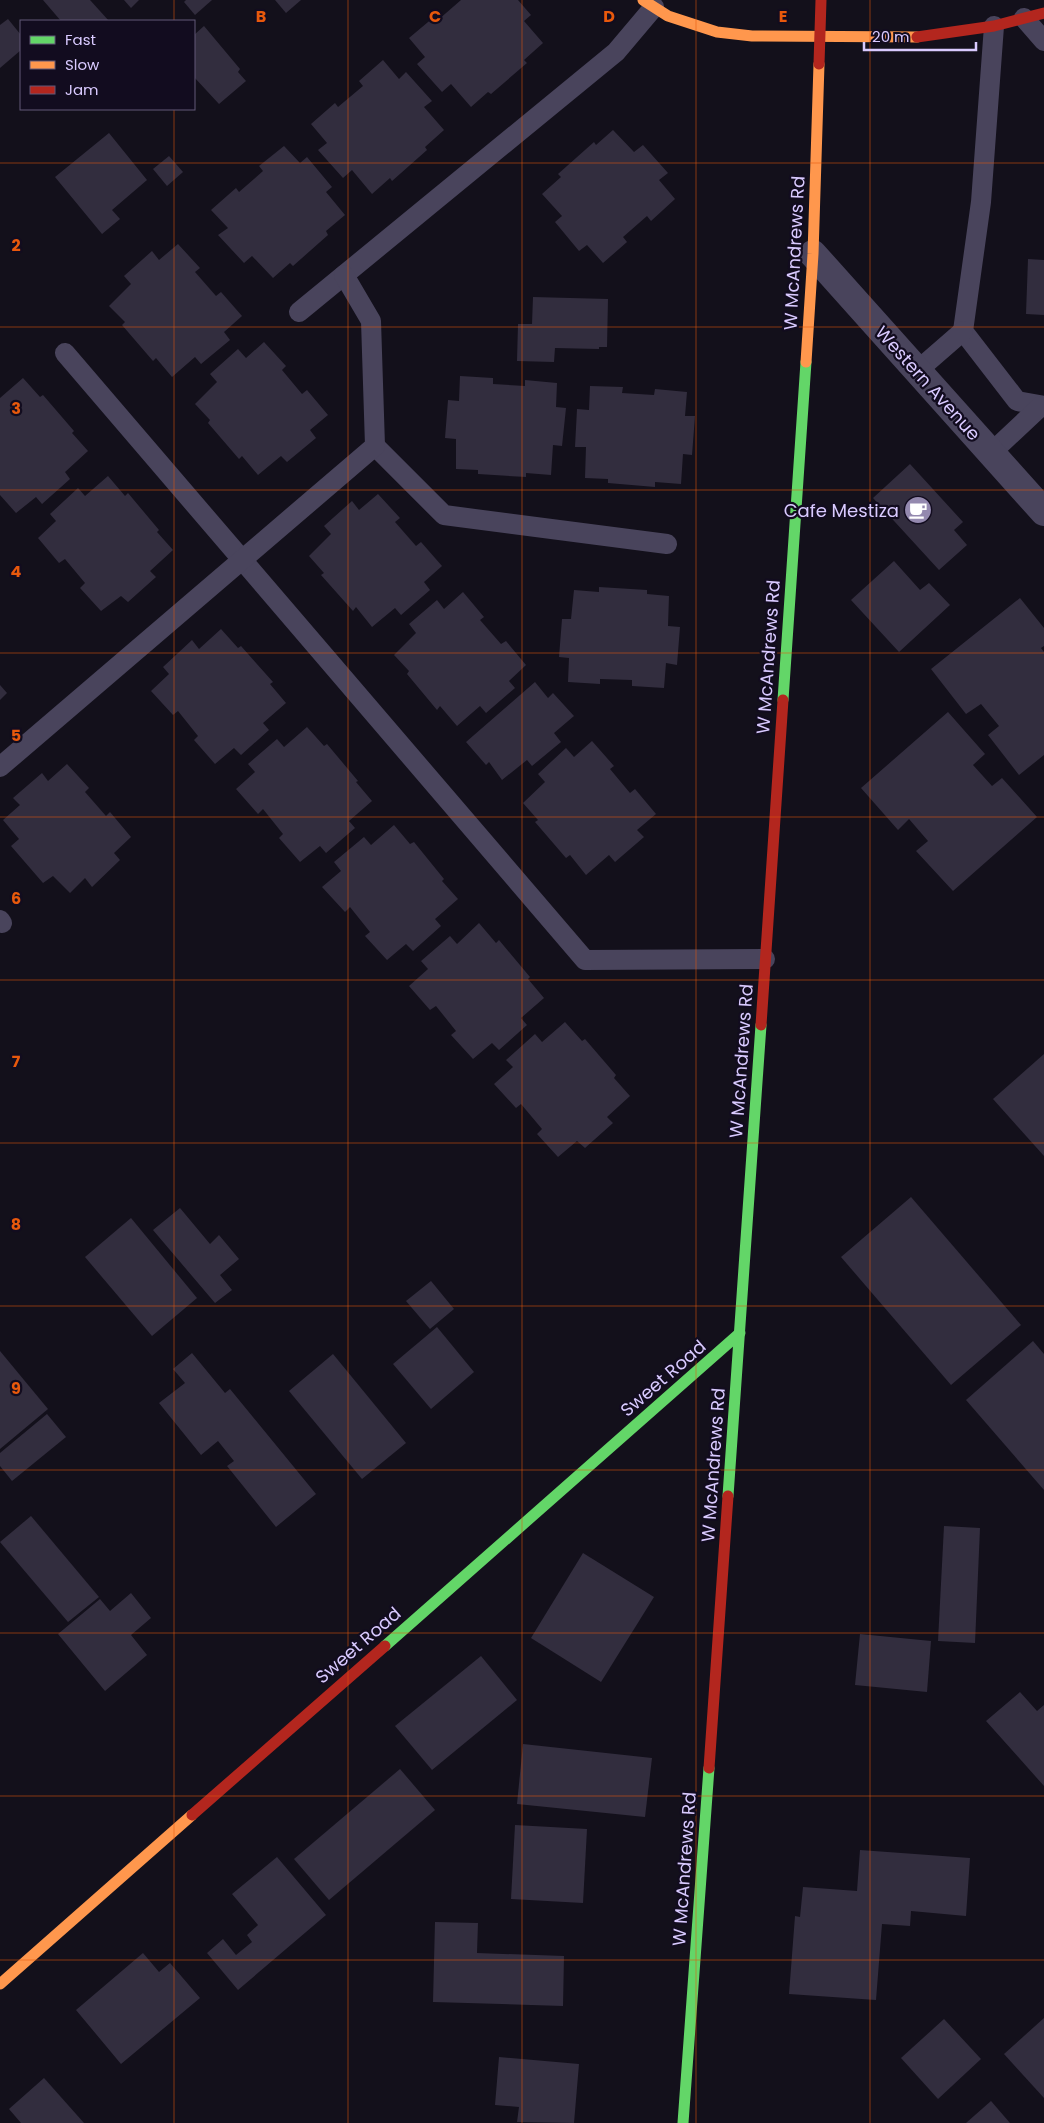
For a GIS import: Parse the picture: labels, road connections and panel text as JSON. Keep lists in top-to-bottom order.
{
  "streets": {
    "street": ["W McAndrews Rd", "Western Avenue", "Sweet Road"]
  },
  "crossings": [
    ["W McAndrews Rd", "Western Avenue"],
    ["W McAndrews Rd", "Sweet Road"]
  ],
  "places": {
    "cafe": ["Cafe Mestiza"]
  },
  "legend": ["Fast", "Slow", "Jam"],
  "scale_bar": "20 m",
  "grid": {
    "columns": [
      "B",
      "C",
      "D",
      "E"
    ],
    "rows": [
      "2",
      "3",
      "4",
      "5",
      "6",
      "7",
      "8",
      "9"
    ]
  }
}
